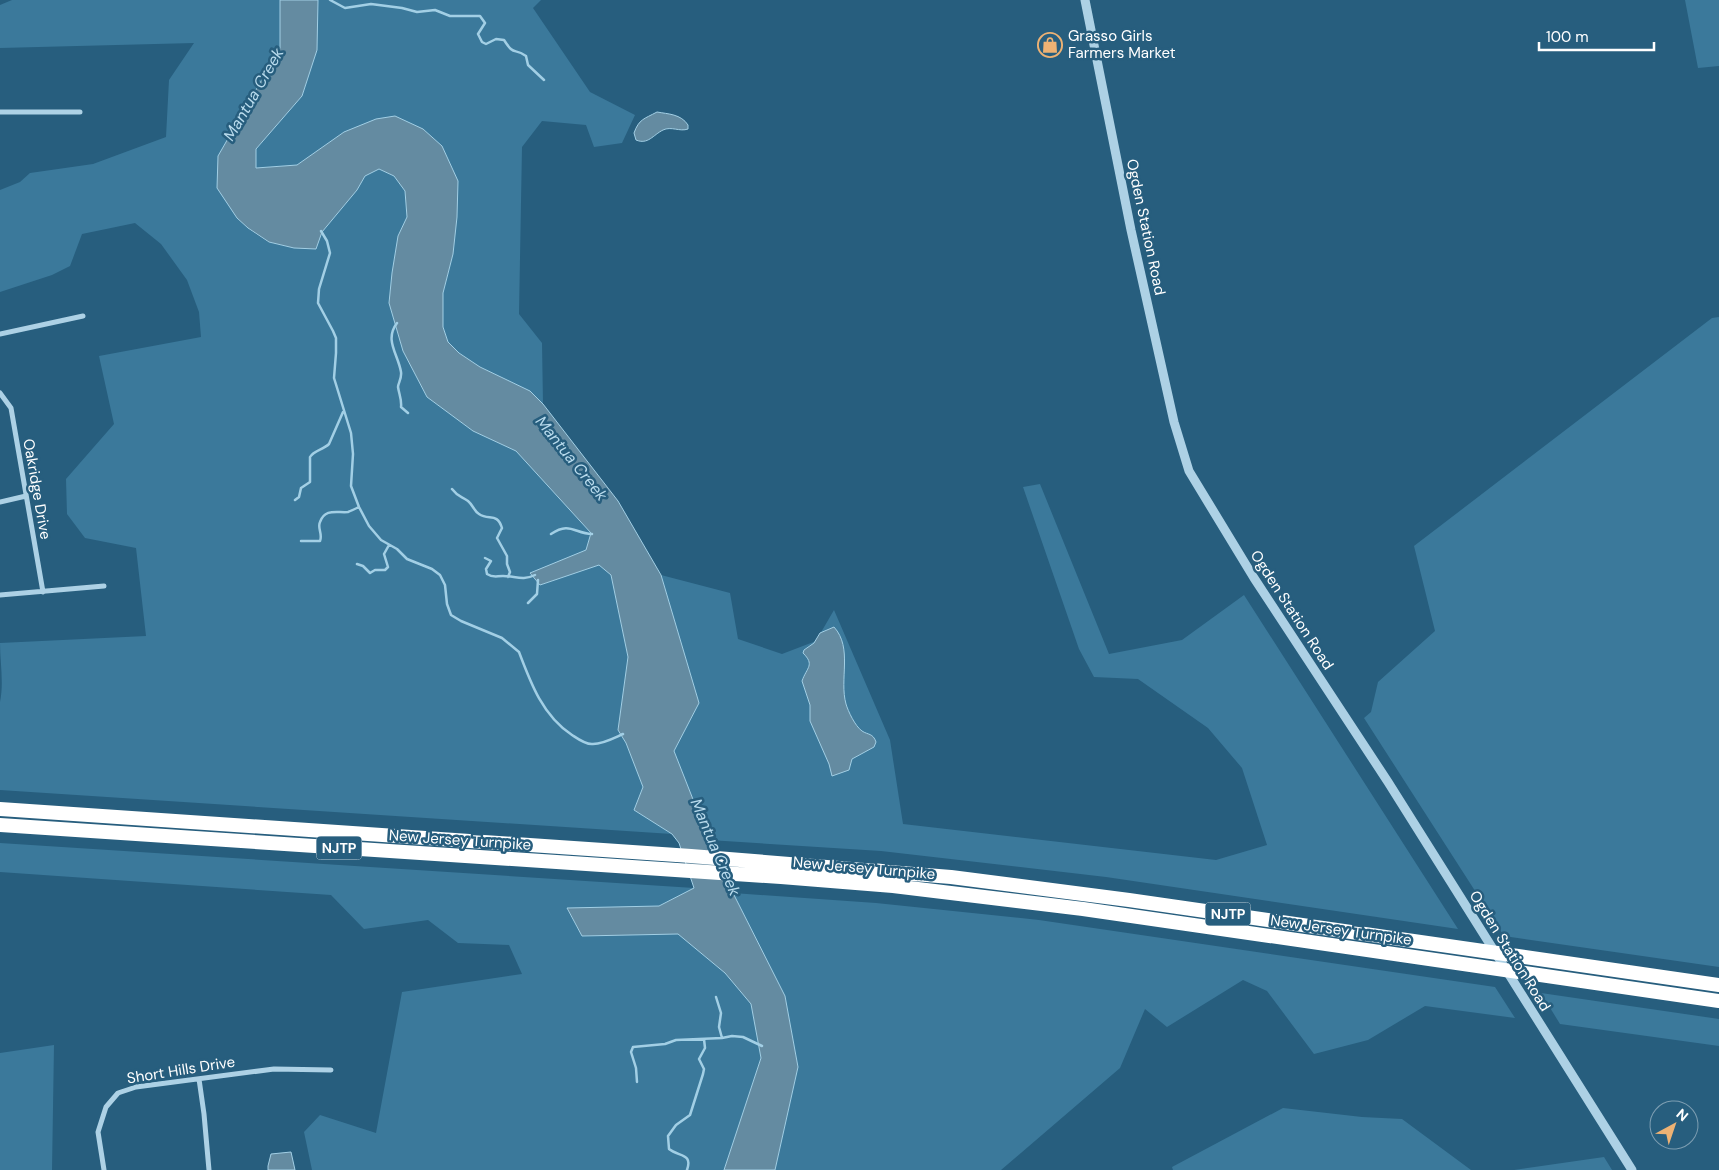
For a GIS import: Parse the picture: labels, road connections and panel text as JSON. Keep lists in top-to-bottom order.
{
  "streets": {
    "highway": ["New Jersey Turnpike", "NJTP"],
    "street": ["Ogden Station Road", "Oakridge Drive", "Short Hills Drive"]
  },
  "water": ["Mantua Creek"],
  "places": {
    "shop": ["Grasso Girls Farmers Market"]
  },
  "scale_bar": "100 m",
  "north": "top right"
}
